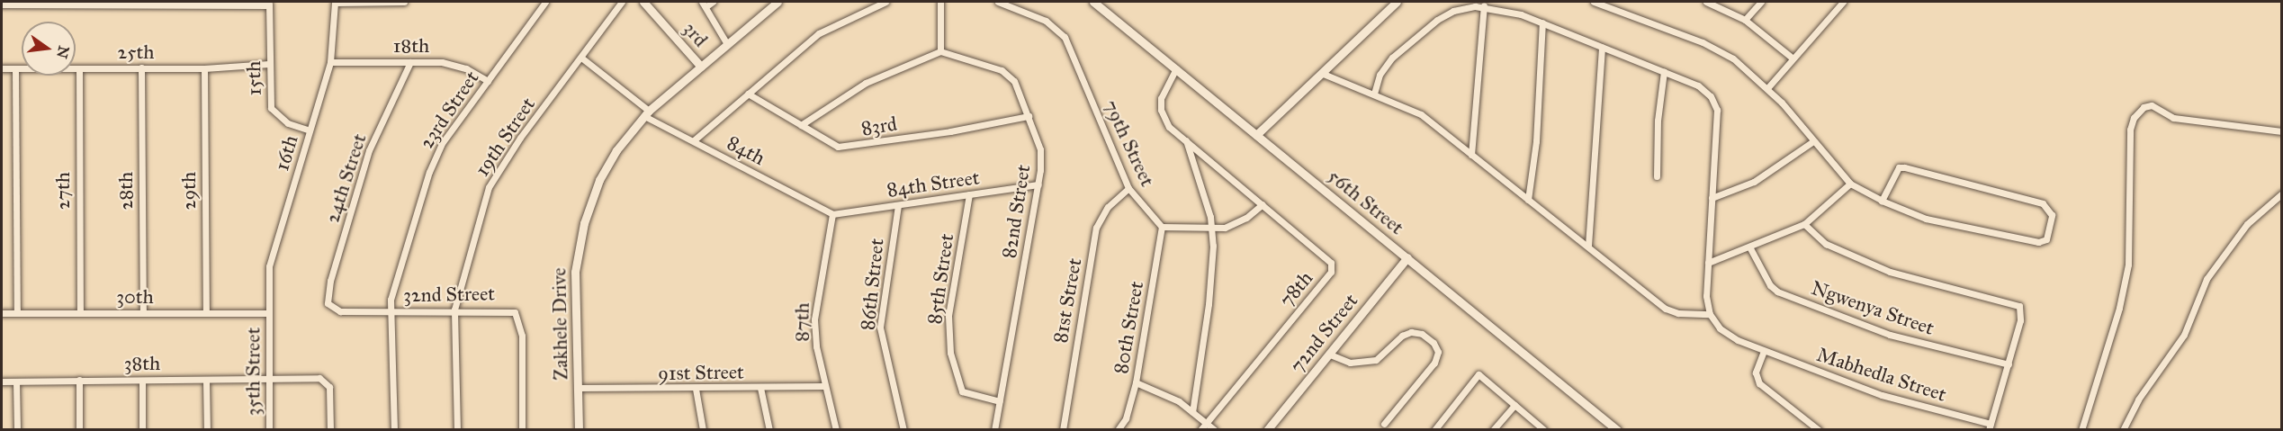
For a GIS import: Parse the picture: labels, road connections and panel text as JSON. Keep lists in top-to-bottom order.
{
  "streets": {
    "street": [
      "3rd",
      "18th",
      "25th",
      "15th",
      "23rd Street",
      "83rd",
      "19th Street",
      "79th Street",
      "84th",
      "16th",
      "24th Street",
      "84th Street",
      "27th",
      "28th",
      "29th",
      "56th Street",
      "82nd Street",
      "85th Street",
      "86th Street",
      "78th",
      "32nd Street",
      "30th",
      "81st Street",
      "Ngwenya Street",
      "87th",
      "Zakhele Drive",
      "80th Street",
      "72nd Street",
      "38th",
      "35th Street",
      "91st Street",
      "Mabhedla Street"
    ]
  },
  "crossings": [
    ["3rd", "Zakhele Drive"],
    ["18th", "23rd Street"],
    ["18th", "16th"],
    ["18th", "24th Street"],
    ["25th", "15th"],
    ["25th", "27th"],
    ["25th", "28th"],
    ["25th", "29th"],
    ["15th", "16th"],
    ["23rd Street", "32nd Street"],
    ["83rd", "82nd Street"],
    ["19th Street", "84th"],
    ["19th Street", "32nd Street"],
    ["79th Street", "81st Street"],
    ["79th Street", "80th Street"],
    ["84th", "84th Street"],
    ["84th", "87th"],
    ["84th", "Zakhele Drive"],
    ["16th", "30th"],
    ["16th", "35th Street"],
    ["24th Street", "32nd Street"],
    ["84th Street", "82nd Street"],
    ["84th Street", "85th Street"],
    ["84th Street", "86th Street"],
    ["84th Street", "87th"],
    ["27th", "30th"],
    ["28th", "30th"],
    ["29th", "30th"],
    ["56th Street", "78th"],
    ["56th Street", "72nd Street"],
    ["82nd Street", "85th Street"],
    ["30th", "35th Street"],
    ["87th", "91st Street"],
    ["Zakhele Drive", "91st Street"],
    ["38th", "35th Street"]
  ],
  "north": "right"
}
